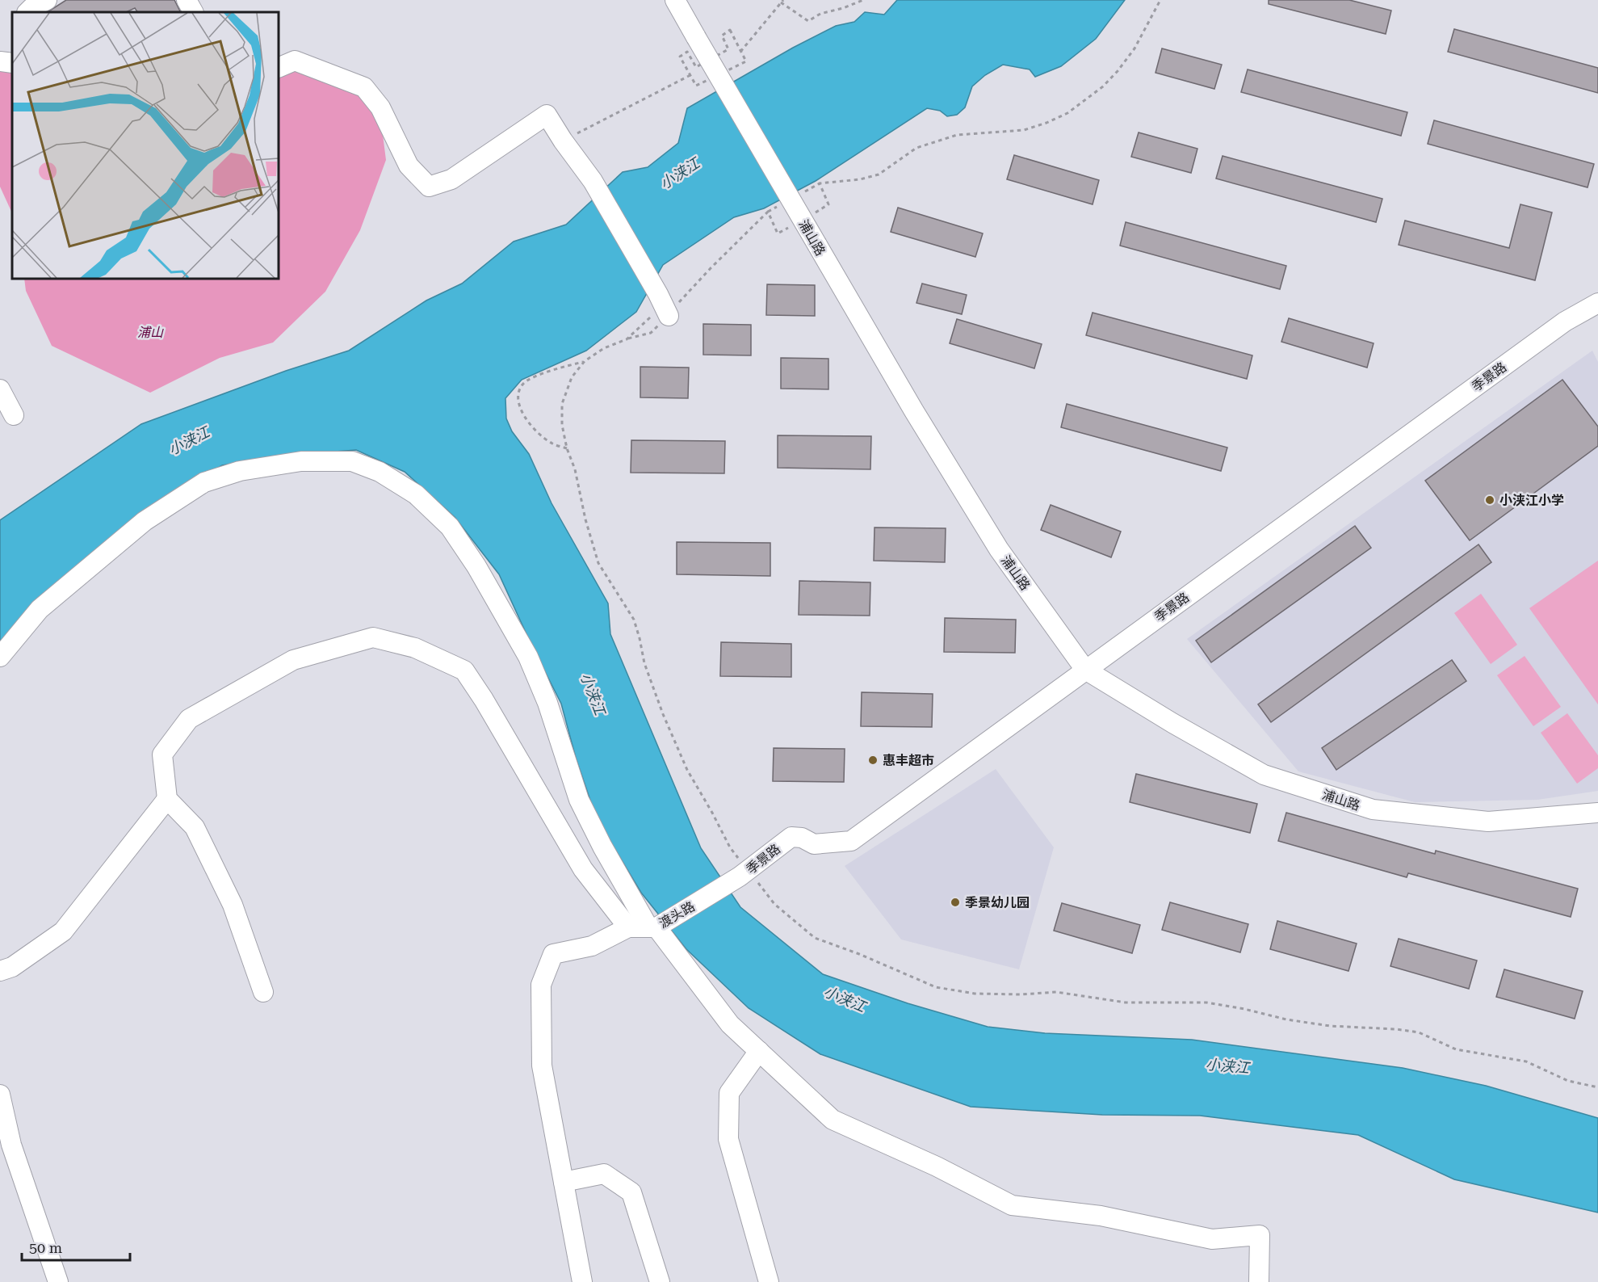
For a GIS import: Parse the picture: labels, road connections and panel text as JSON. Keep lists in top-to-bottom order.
{
  "streets": {
    "street": ["浦山路", "季景路", "渡头路"]
  },
  "crossings": [
    ["浦山路", "季景路"],
    ["季景路", "渡头路"]
  ],
  "water": ["小浃江"],
  "parks": ["浦山"],
  "places": ["小浃江小学", "惠丰超市", "季景幼儿园"],
  "scale_bar": "50 m"
}
